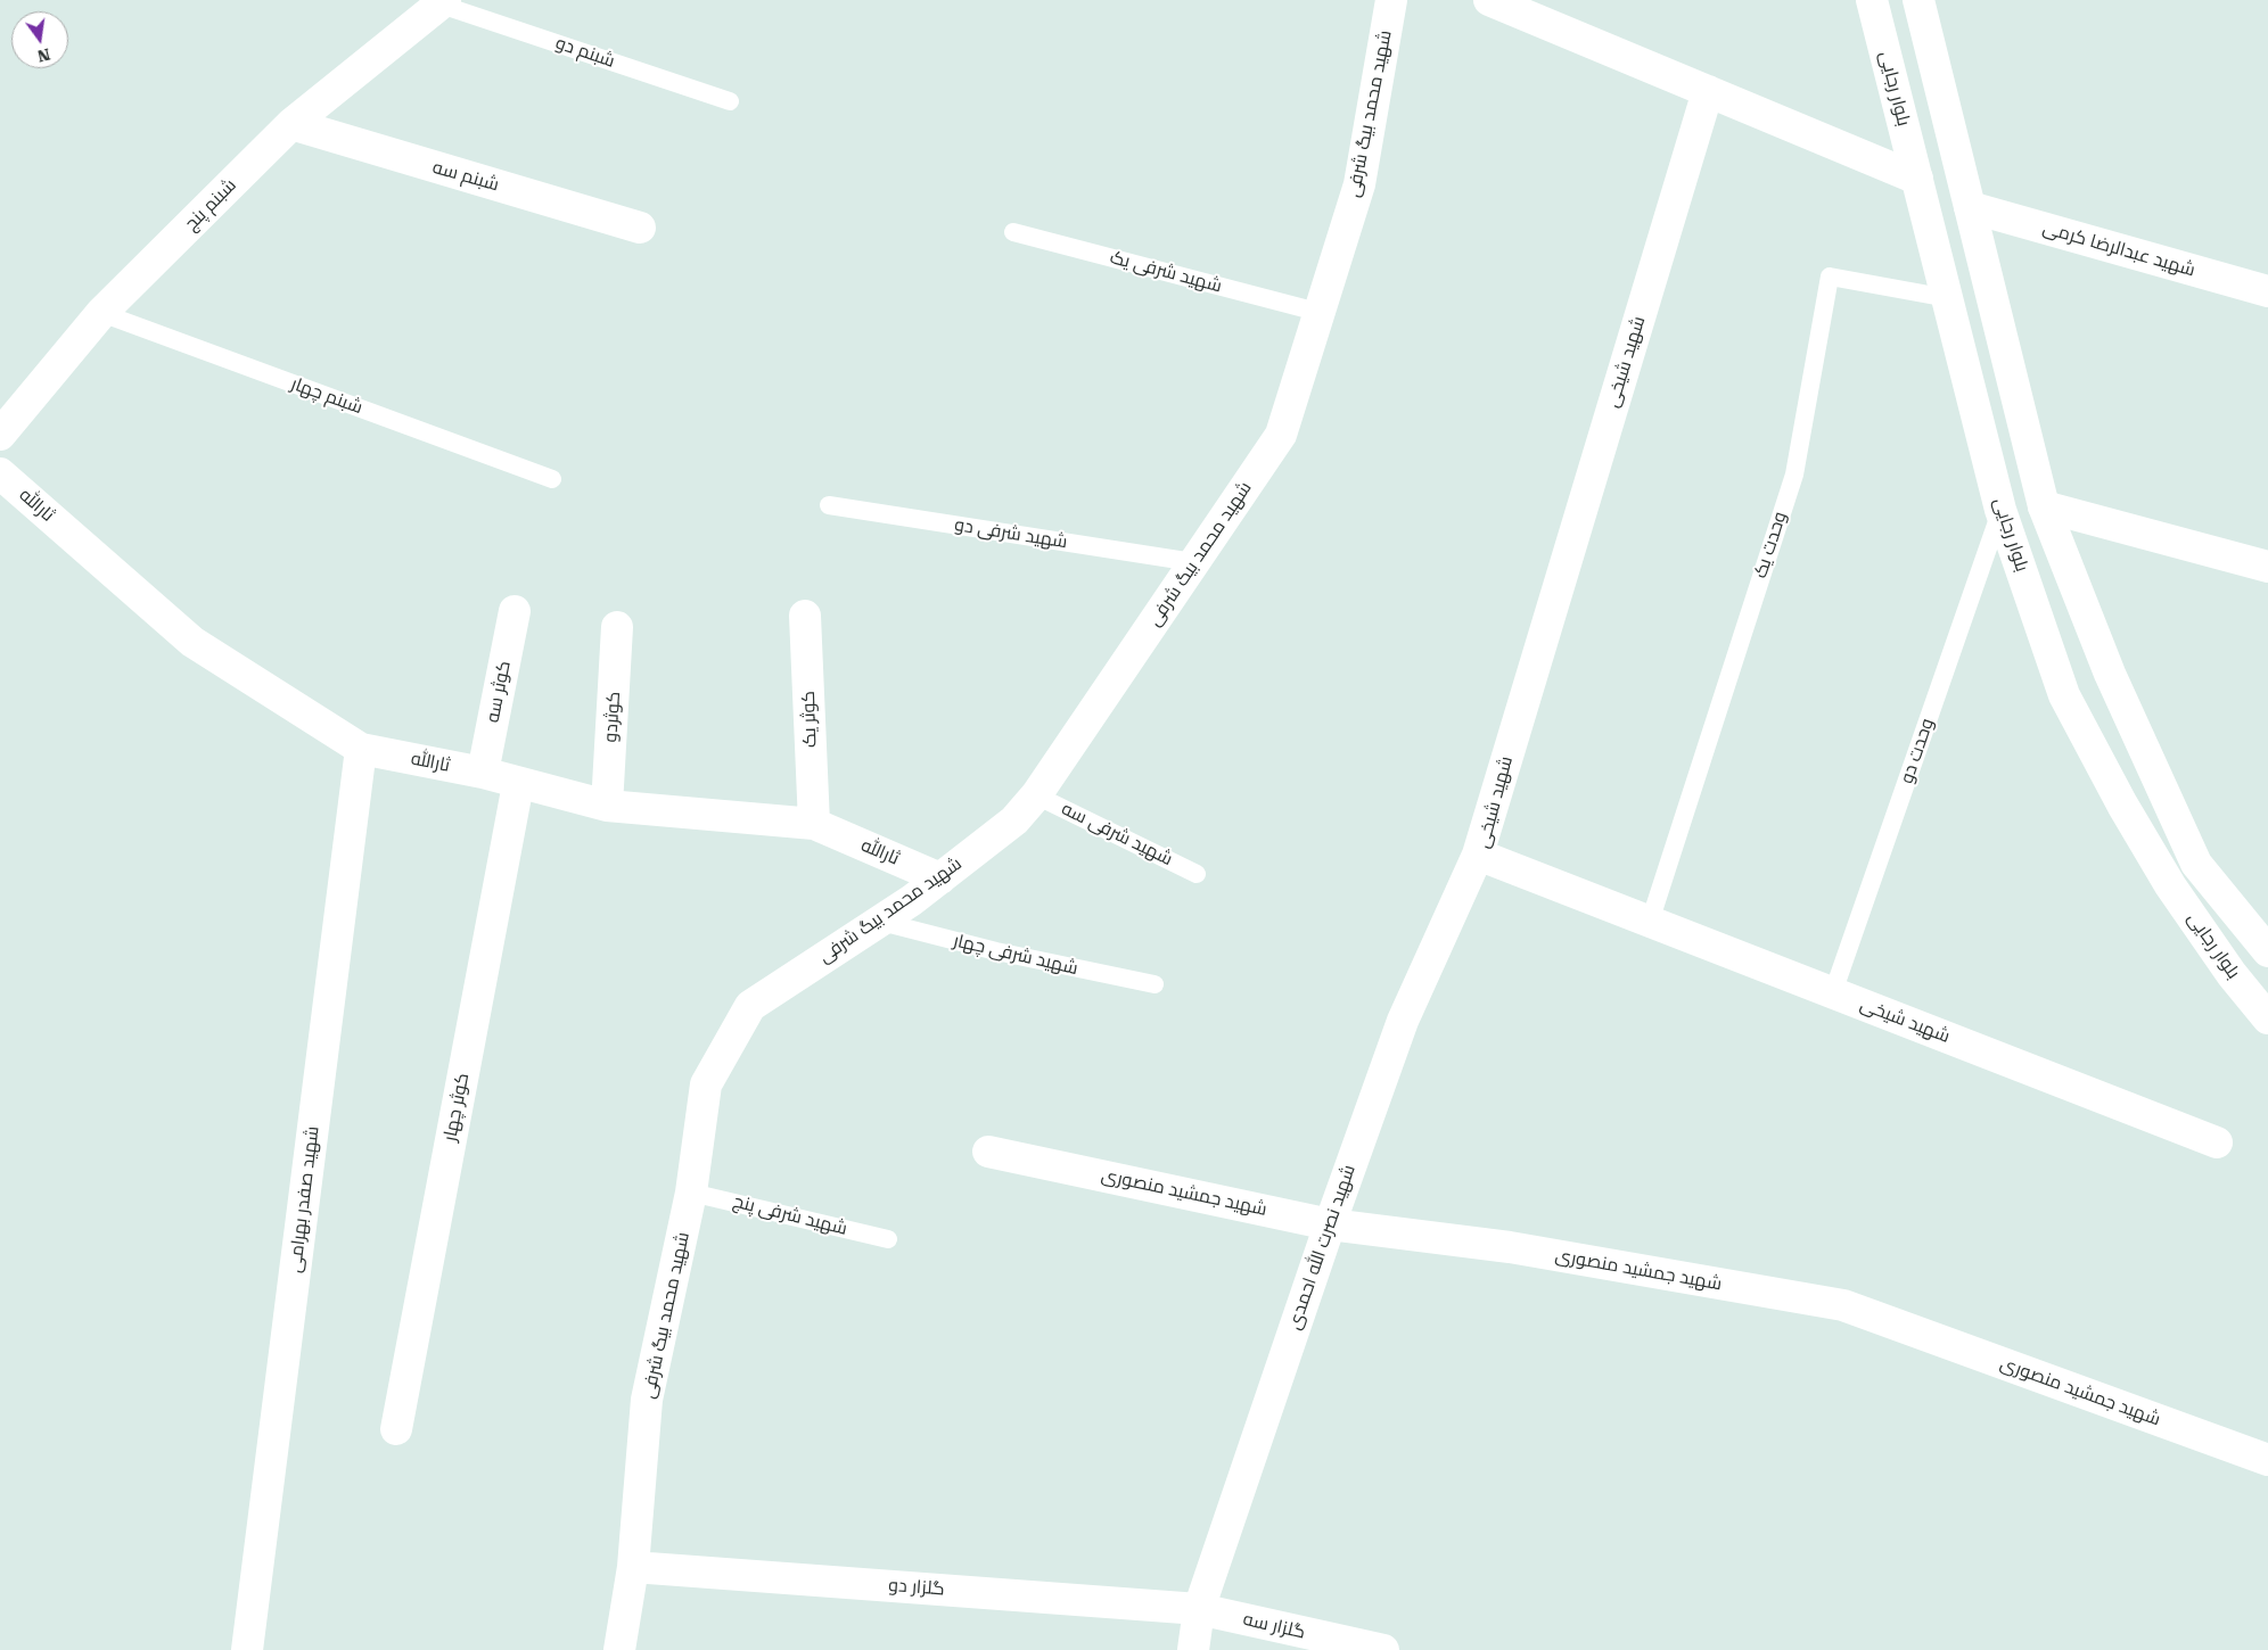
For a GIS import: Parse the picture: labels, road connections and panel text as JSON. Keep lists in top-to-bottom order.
{
  "streets": {
    "street": [
      "بلوار رجایی",
      "شهید محمد بیگ شرفی",
      "شبنم سه",
      "شبنم پنج",
      "شهید عبدالرضا کرمی",
      "شهید شیخی",
      "ثارالله",
      "کوثر سه",
      "کوثردو",
      "کوثر یک",
      "کوثر چهار",
      "شهید جمشید منصوری",
      "شهید صفدر بهرامی",
      "شهید نصرت الله احمدی",
      "گلزار دو",
      "گلزار سه"
    ],
    "lane": [
      "شبنم دو",
      "شهید شرفی یک",
      "شبنم چهار",
      "شهید شرفی دو",
      "وحدت یک",
      "وحدت دو",
      "شهید شرفی سه",
      "شهید شرفی چهار",
      "شهید شرفی پنج"
    ]
  },
  "crossings": [
    ["شبنم دو", "شبنم پنج"],
    ["بلوار رجایی", "شهید عبدالرضا کرمی"],
    ["بلوار رجایی", "وحدت یک"],
    ["بلوار رجایی", "وحدت دو"],
    ["شهید محمد بیگ شرفی", "شهید شرفی یک"],
    ["شهید محمد بیگ شرفی", "ثارالله"],
    ["شهید محمد بیگ شرفی", "شهید شرفی دو"],
    ["شهید محمد بیگ شرفی", "شهید شرفی سه"],
    ["شهید محمد بیگ شرفی", "شهید شرفی چهار"],
    ["شهید محمد بیگ شرفی", "شهید شرفی پنج"],
    ["شهید محمد بیگ شرفی", "گلزار دو"],
    ["شبنم سه", "شبنم پنج"],
    ["شبنم پنج", "شبنم چهار"],
    ["شهید شیخی", "وحدت یک"],
    ["شهید شیخی", "وحدت دو"],
    ["شهید شیخی", "شهید نصرت الله احمدی"],
    ["ثارالله", "کوثر سه"],
    ["ثارالله", "کوثردو"],
    ["ثارالله", "کوثر یک"],
    ["ثارالله", "کوثر چهار"],
    ["ثارالله", "شهید صفدر بهرامی"],
    ["شهید جمشید منصوری", "شهید نصرت الله احمدی"],
    ["شهید نصرت الله احمدی", "گلزار دو"],
    ["شهید نصرت الله احمدی", "گلزار سه"],
    ["گلزار دو", "گلزار سه"]
  ],
  "north": "bottom"
}
